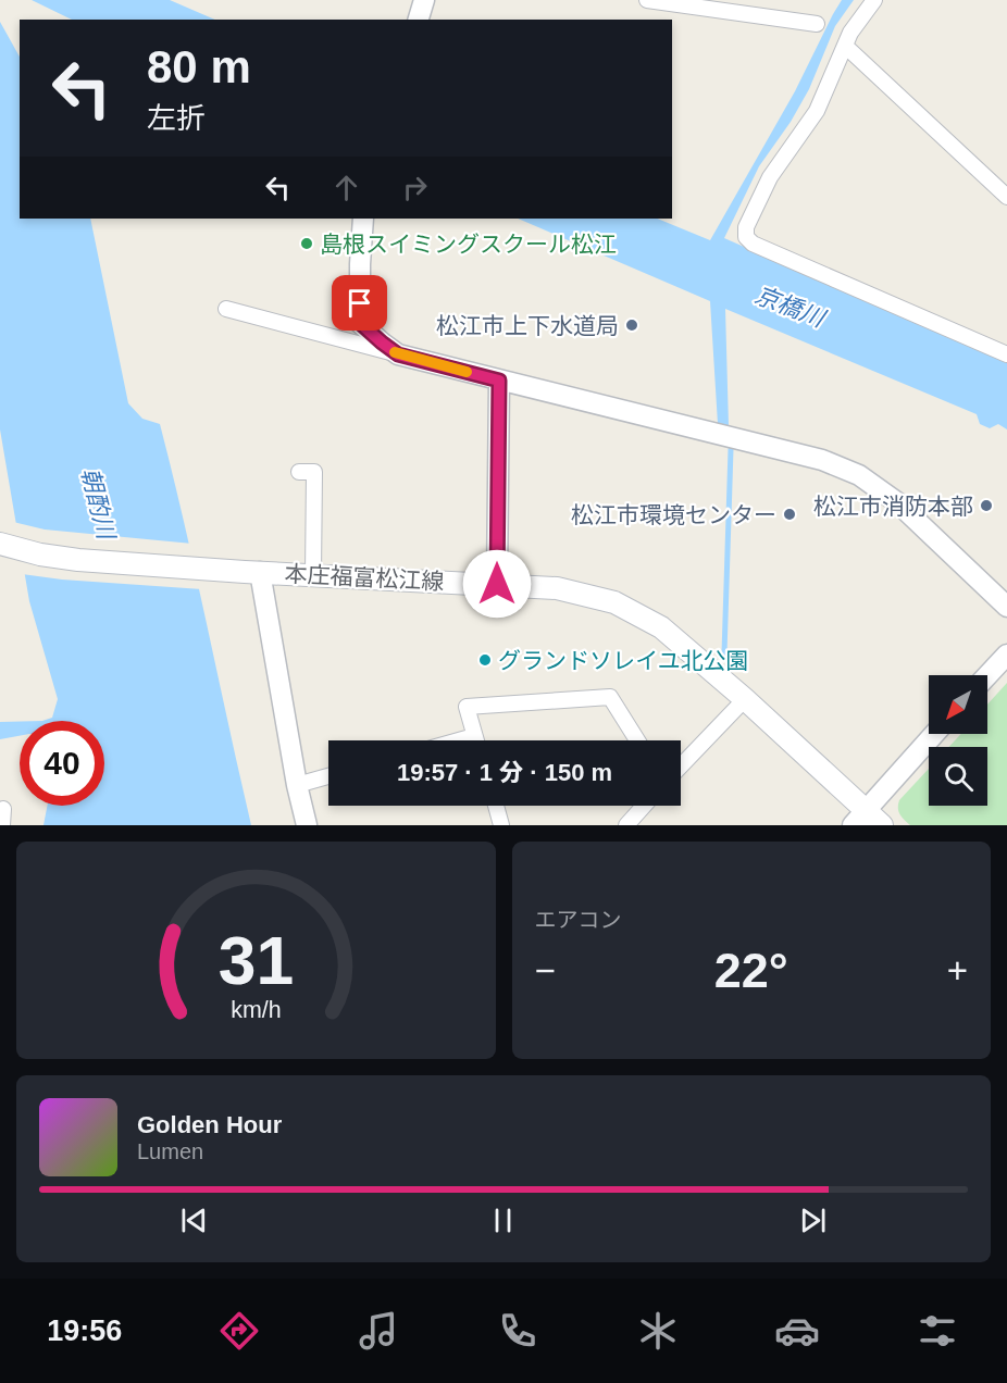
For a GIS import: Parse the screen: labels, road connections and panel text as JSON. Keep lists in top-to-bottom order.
{
  "streets": {
    "main road": ["本庄福富松江線"]
  },
  "water": ["京橋川", "朝酌川"],
  "places": [
    "島根スイミングスクール松江",
    "松江市上下水道局",
    "松江市消防本部",
    "松江市環境センター",
    "グランドソレイユ北公園"
  ],
  "north": "bottom left",
  "page": {
    "turn": ["80 m", "左折"],
    "limit": "40",
    "trip": "19:57 · 1 分 · 150 m",
    "tile": "エアコン",
    "heat": ["−", "22°", "+"],
    "song": ["Golden Hour", "Lumen"],
    "tabs": "19:56",
    "gauge": ["31", "km/h"]
  }
}
